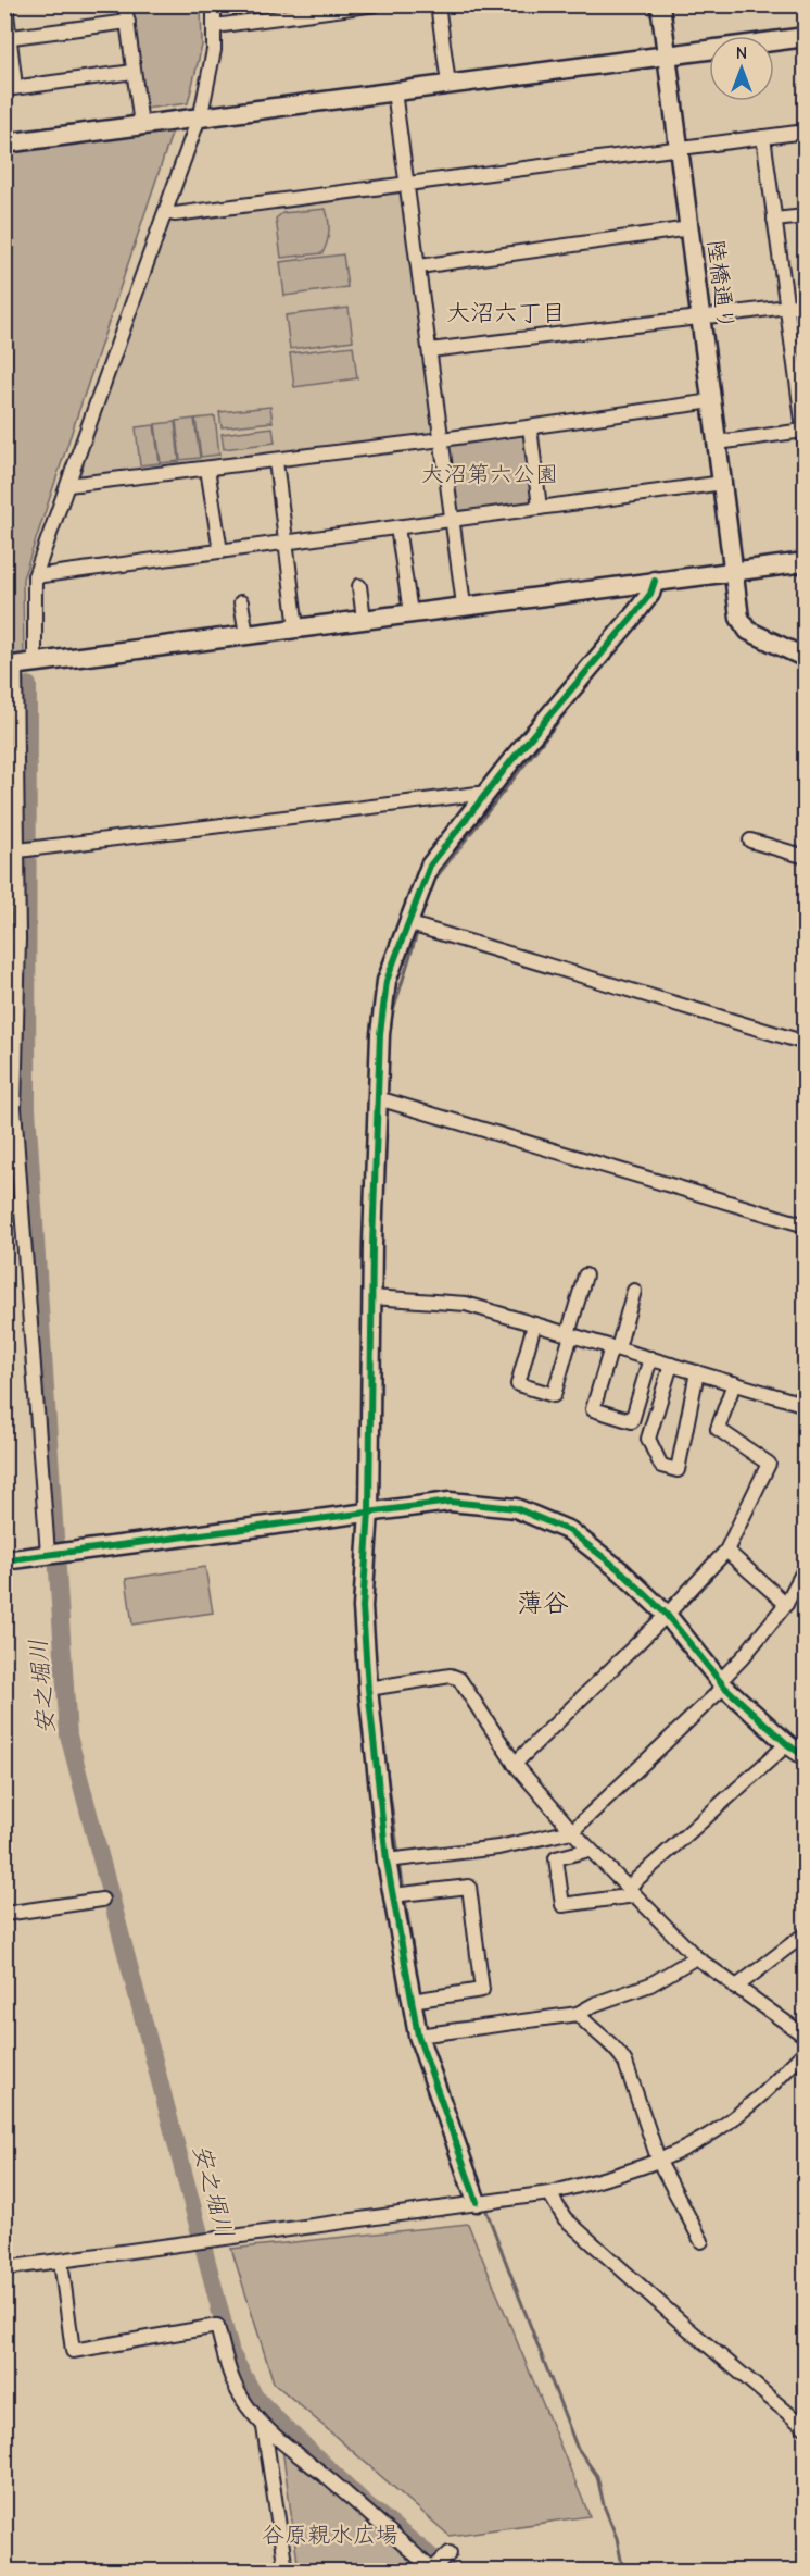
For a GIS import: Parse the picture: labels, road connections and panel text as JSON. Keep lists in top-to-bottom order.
{
  "streets": {
    "street": ["陸橋通り"]
  },
  "districts": ["大沼六丁目", "薄谷"],
  "water": ["安之堀川"],
  "parks": ["大沼第六公園", "谷原親水広場"],
  "north": "top"
}
